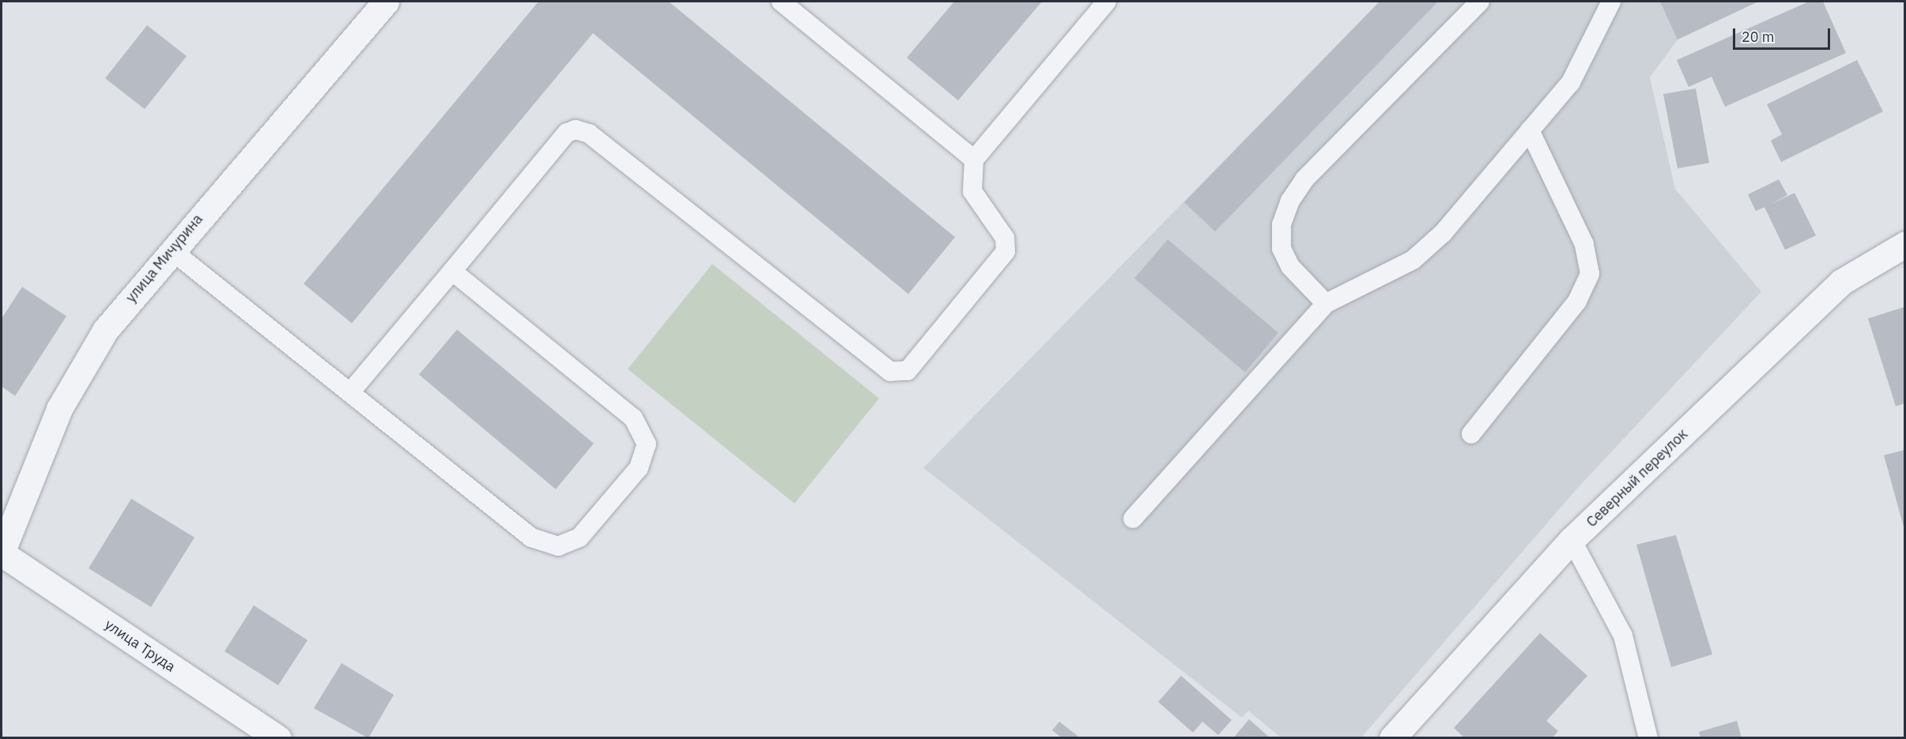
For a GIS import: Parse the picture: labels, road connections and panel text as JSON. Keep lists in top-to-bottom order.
{
  "streets": {
    "street": ["улица Мичурина", "Северный переулок", "улица Труда"]
  },
  "crossings": [
    ["улица Мичурина", "улица Труда"]
  ],
  "scale_bar": "20 m"
}
